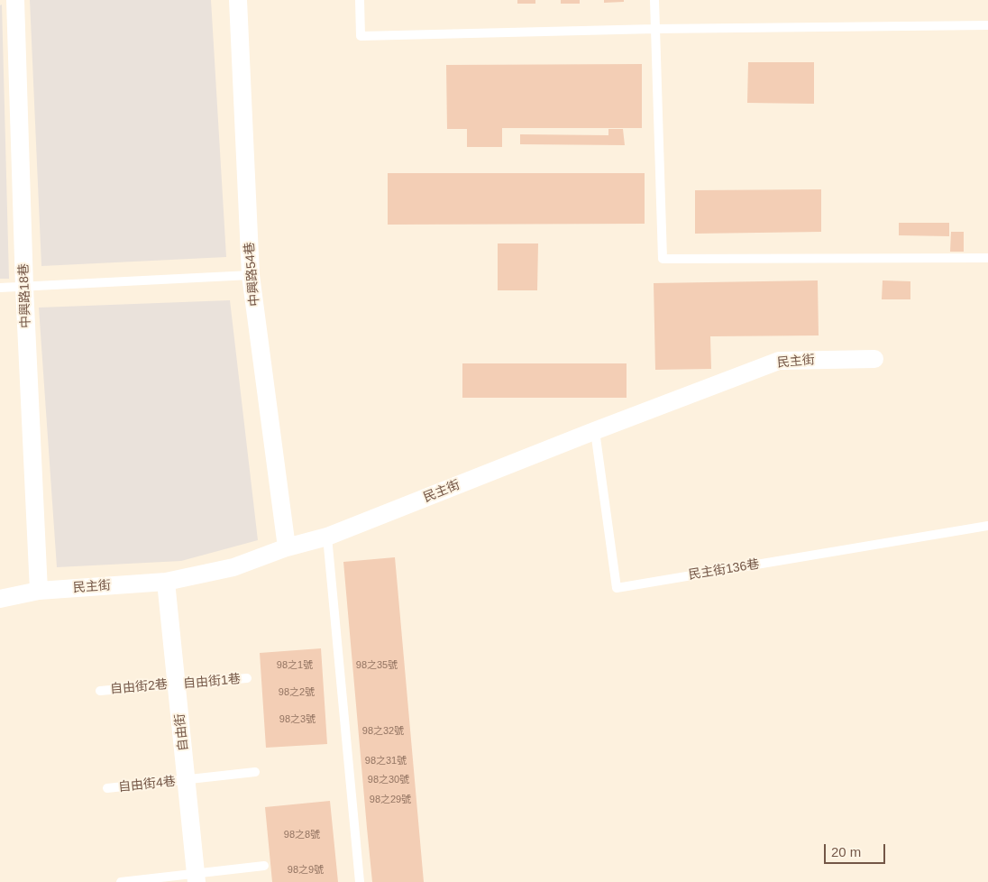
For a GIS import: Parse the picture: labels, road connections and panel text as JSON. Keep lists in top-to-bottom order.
{
  "streets": {
    "street": [
      "中興路54巷",
      "中興路18巷",
      "民主街",
      "自由街"
    ],
    "lane": [
      "民主街136巷",
      "自由街1巷",
      "自由街2巷",
      "自由街4巷"
    ]
  },
  "crossings": [
    ["中興路54巷", "民主街"],
    ["中興路18巷", "民主街"],
    ["民主街", "民主街136巷"],
    ["民主街", "自由街"],
    ["自由街1巷", "自由街2巷"],
    ["自由街1巷", "自由街"],
    ["自由街2巷", "自由街"],
    ["自由街", "自由街4巷"]
  ],
  "house_numbers": [
    "98之1號",
    "98之35號",
    "98之2號",
    "98之3號",
    "98之32號",
    "98之31號",
    "98之30號",
    "98之29號",
    "98之8號",
    "98之9號"
  ],
  "scale_bar": "20 m"
}
